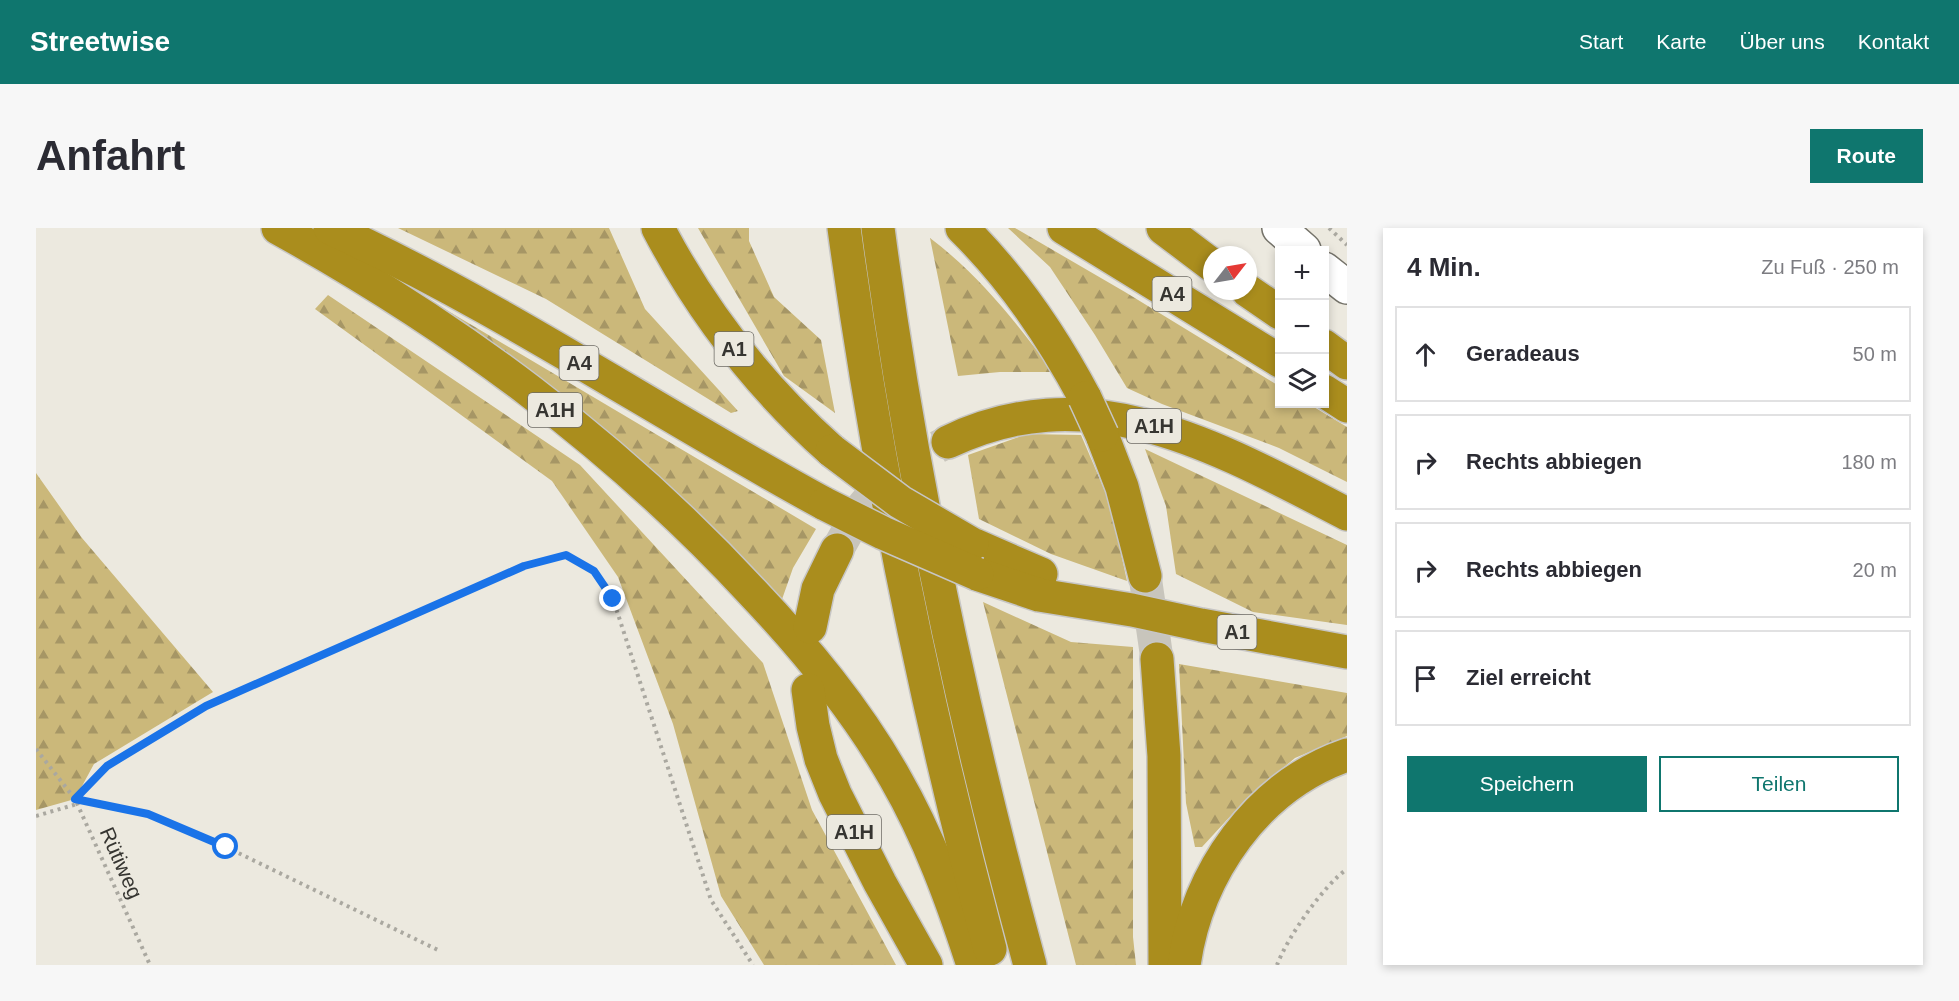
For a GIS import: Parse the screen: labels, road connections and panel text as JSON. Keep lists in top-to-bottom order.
{
  "streets": {
    "highway": ["A4", "A1", "A1H"],
    "path": ["Rütiweg"]
  },
  "crossings": [
    ["A4", "A1"]
  ],
  "north": "top right",
  "page": {
    "header": "Streetwise",
    "nav": [
      "Start",
      "Karte",
      "Über uns",
      "Kontakt"
    ],
    "buttons": [
      "Route",
      ["Speichern", "Teilen"]
    ],
    "title": "Anfahrt",
    "heading": ["4 Min.", "Zu Fuß · 250 m"],
    "map_buttons": ["+", "−"],
    "list": [
      ["Geradeaus", "50 m"],
      ["Rechts abbiegen", "180 m"],
      ["Rechts abbiegen", "20 m"],
      "Ziel erreicht"
    ]
  }
}
